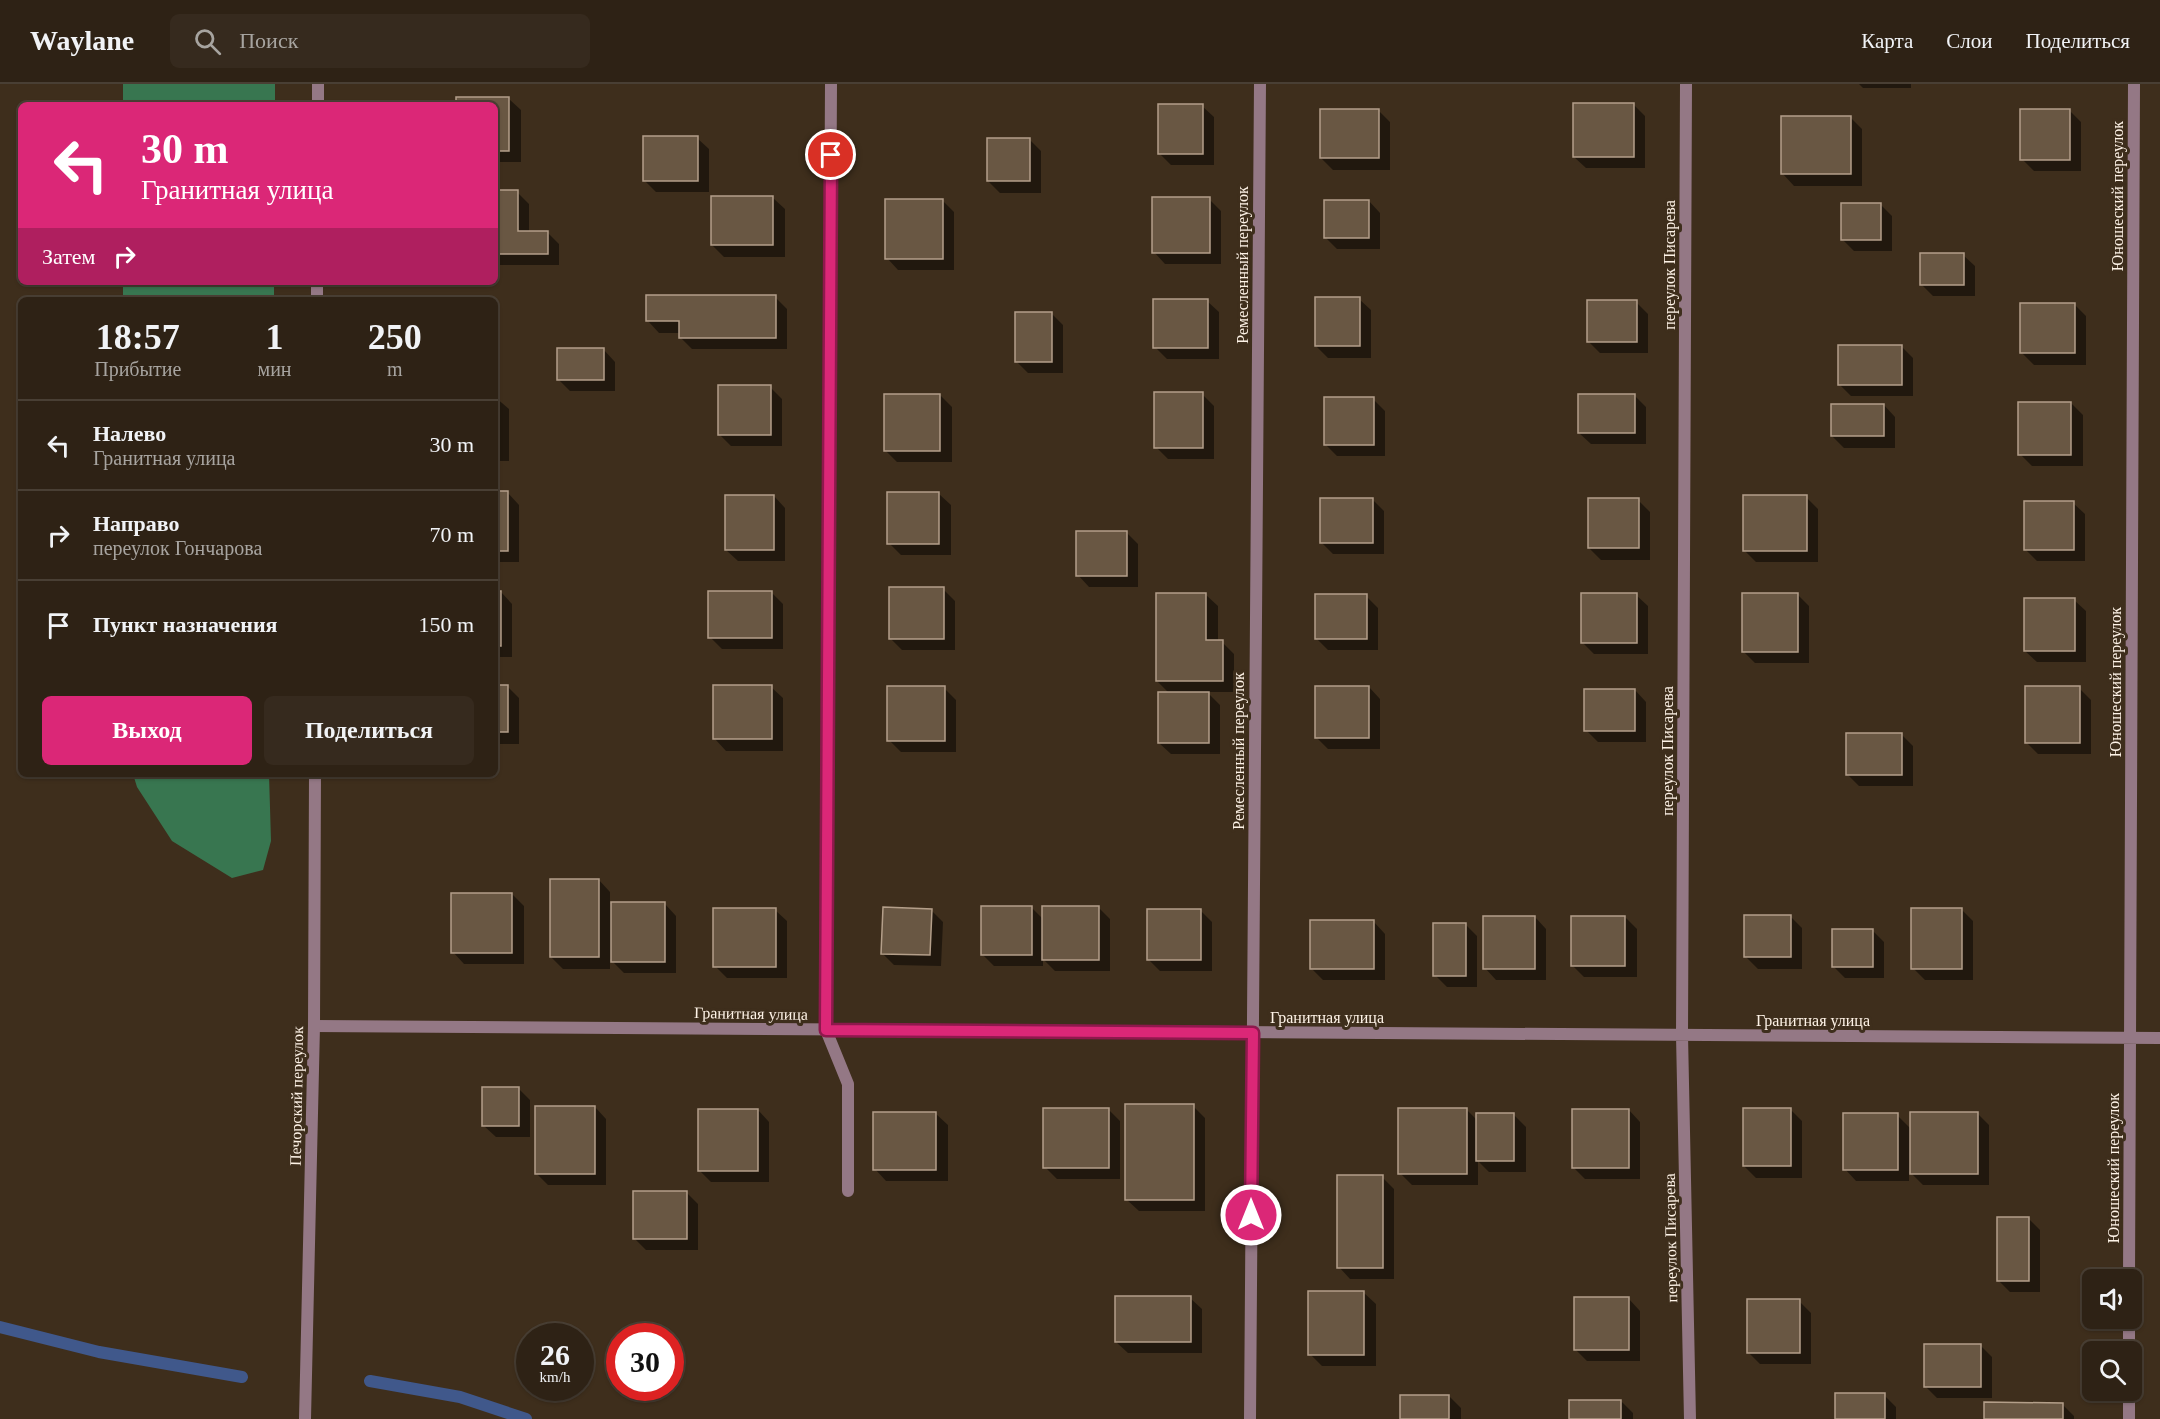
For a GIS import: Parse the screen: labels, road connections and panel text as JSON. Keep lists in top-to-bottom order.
{
  "streets": {
    "street": [
      "Юношеский переулок",
      "Ремесленный переулок",
      "переулок Писарева",
      "Гранитная улица",
      "Печорский переулок"
    ]
  },
  "crossings": [
    ["Юношеский переулок", "Гранитная улица"],
    ["Ремесленный переулок", "Гранитная улица"],
    ["переулок Писарева", "Гранитная улица"],
    ["Гранитная улица", "Печорский переулок"]
  ],
  "page": {
    "header": "Waylane",
    "search": "Поиск",
    "nav": ["Карта", "Слои", "Поделиться"],
    "turn": ["30 m", "Гранитная улица"],
    "then": "Затем",
    "eta": [
      "18:57",
      "Прибытие",
      "1",
      "мин",
      "250",
      "m"
    ],
    "list": [
      {
        "name": "Налево",
        "note": "Гранитная улица",
        "value": "30 m"
      },
      {
        "name": "Направо",
        "note": "переулок Гончарова",
        "value": "70 m"
      },
      {
        "name": "Пункт назначения",
        "value": "150 m"
      }
    ],
    "buttons": ["Выход", "Поделиться"],
    "speed": "26 km/h",
    "limit": "30"
  }
}
